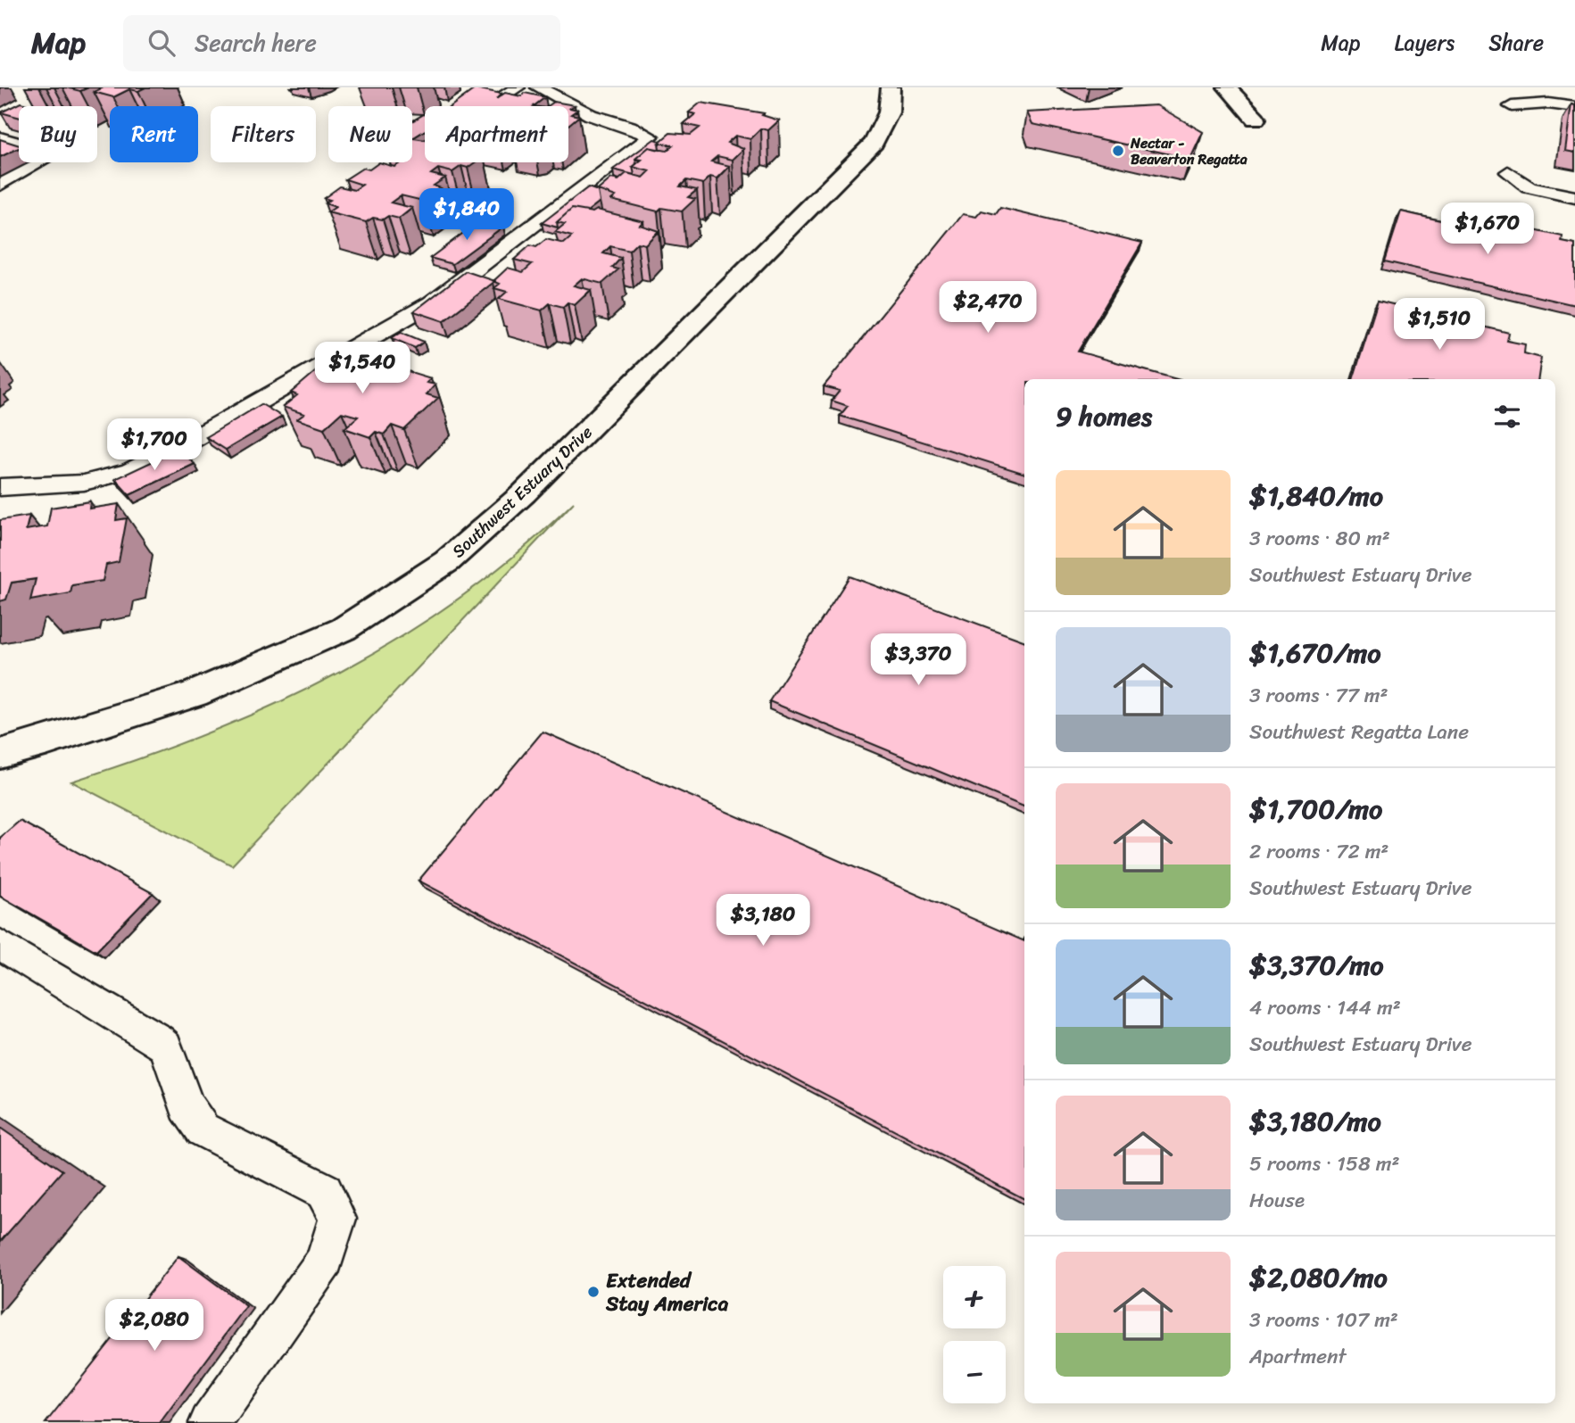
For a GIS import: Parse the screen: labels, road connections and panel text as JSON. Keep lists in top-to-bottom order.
{
  "streets": {
    "street": ["Southwest Estuary Drive"]
  },
  "places": ["Nectar - Beaverton Regatta", "Extended Stay America"],
  "page": {
    "header": "Map",
    "search": "Search here",
    "nav": ["Map", "Layers", "Share"],
    "chip": [
      "Buy",
      "Rent",
      "Filters",
      "New",
      "Apartment"
    ],
    "price": [
      "$1,840",
      "$1,670",
      "$2,470",
      "$1,510",
      "$1,540",
      "$1,700",
      "$3,370",
      "$3,180",
      "$2,080"
    ],
    "heading": "9 homes",
    "list": [
      {
        "name": "$1,840/mo",
        "note": "3 rooms · 80 m² · Southwest Estuary Drive"
      },
      {
        "name": "$1,670/mo",
        "note": "3 rooms · 77 m² · Southwest Regatta Lane"
      },
      {
        "name": "$1,700/mo",
        "note": "2 rooms · 72 m² · Southwest Estuary Drive"
      },
      {
        "name": "$3,370/mo",
        "note": "4 rooms · 144 m² · Southwest Estuary Drive"
      },
      {
        "name": "$3,180/mo",
        "note": "5 rooms · 158 m² · House"
      },
      {
        "name": "$2,080/mo",
        "note": "3 rooms · 107 m² · Apartment"
      }
    ],
    "map_buttons": ["+", "−"]
  }
}
